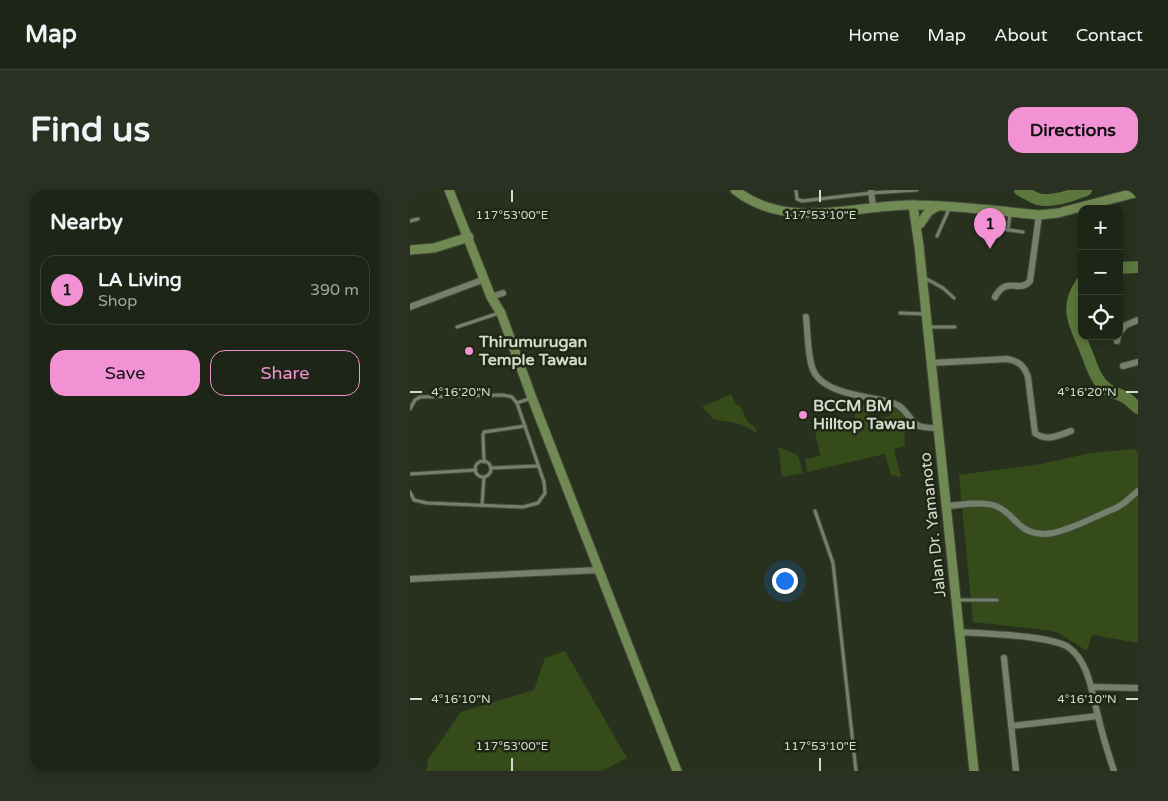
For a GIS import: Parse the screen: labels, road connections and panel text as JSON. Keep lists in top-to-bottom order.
{
  "streets": {
    "main road": ["Jalan Dr. Yamanoto"]
  },
  "places": ["Thirumurugan Temple Tawau", "BCCM BM Hilltop Tawau"],
  "page": {
    "header": "Map",
    "nav": [
      "Home",
      "Map",
      "About",
      "Contact"
    ],
    "buttons": [
      "Directions",
      ["Save", "Share"]
    ],
    "title": "Find us",
    "heading": "Nearby",
    "map_buttons": ["+", "−"],
    "pins": "1",
    "list": [
      {
        "mark": "1",
        "name": "LA Living",
        "note": "Shop",
        "value": "390 m"
      }
    ]
  },
  "coordinates": [
    "117°53'00\"E",
    "117°53'10\"E",
    "4°16'20\"N",
    "4°16'10\"N"
  ]
}
